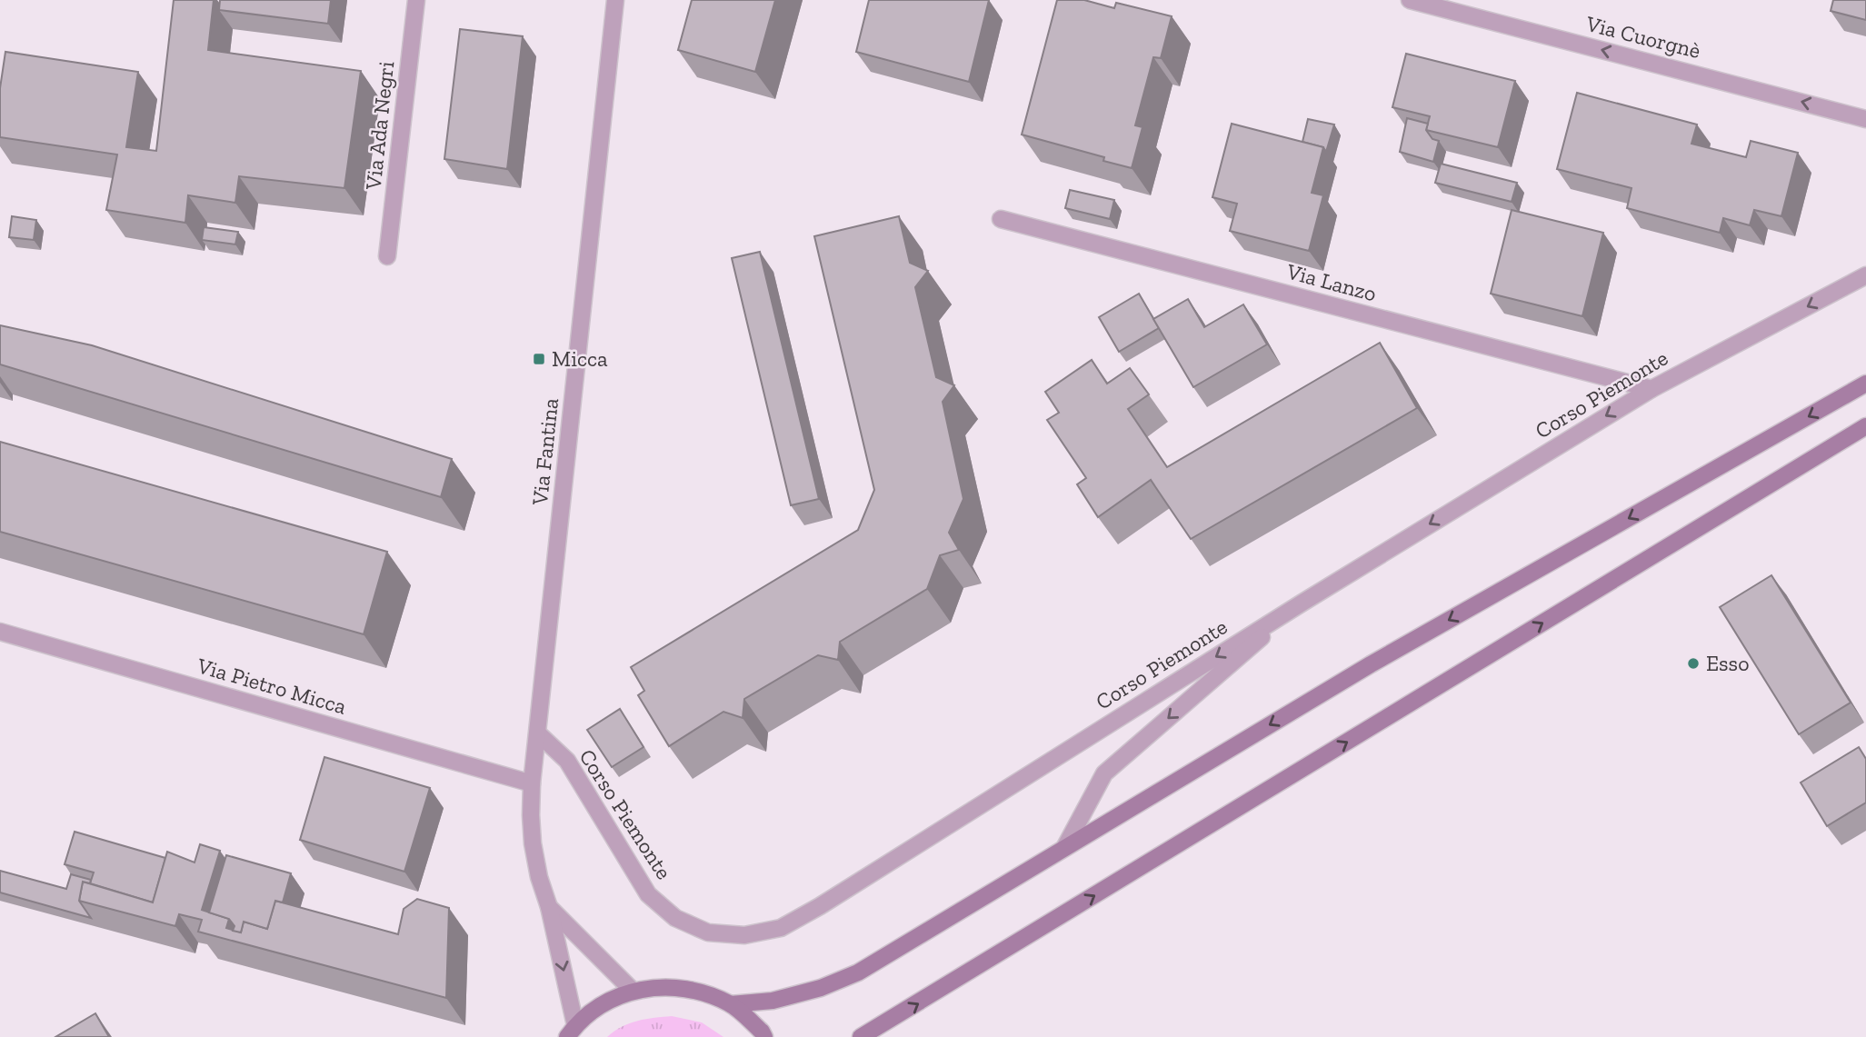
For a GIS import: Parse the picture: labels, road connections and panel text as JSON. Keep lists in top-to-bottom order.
{
  "streets": {
    "street": [
      "Via Cuorgnè",
      "Via Ada Negri",
      "Via Lanzo",
      "Corso Piemonte",
      "Via Fantina",
      "Via Pietro Micca"
    ]
  },
  "crossings": [
    ["Via Lanzo", "Corso Piemonte"],
    ["Corso Piemonte", "Via Fantina"],
    ["Via Fantina", "Via Pietro Micca"]
  ],
  "one_way": ["Via Cuorgnè", "Corso Piemonte"],
  "places": {
    "transit": ["Micca"],
    "other": ["Esso"]
  }
}
